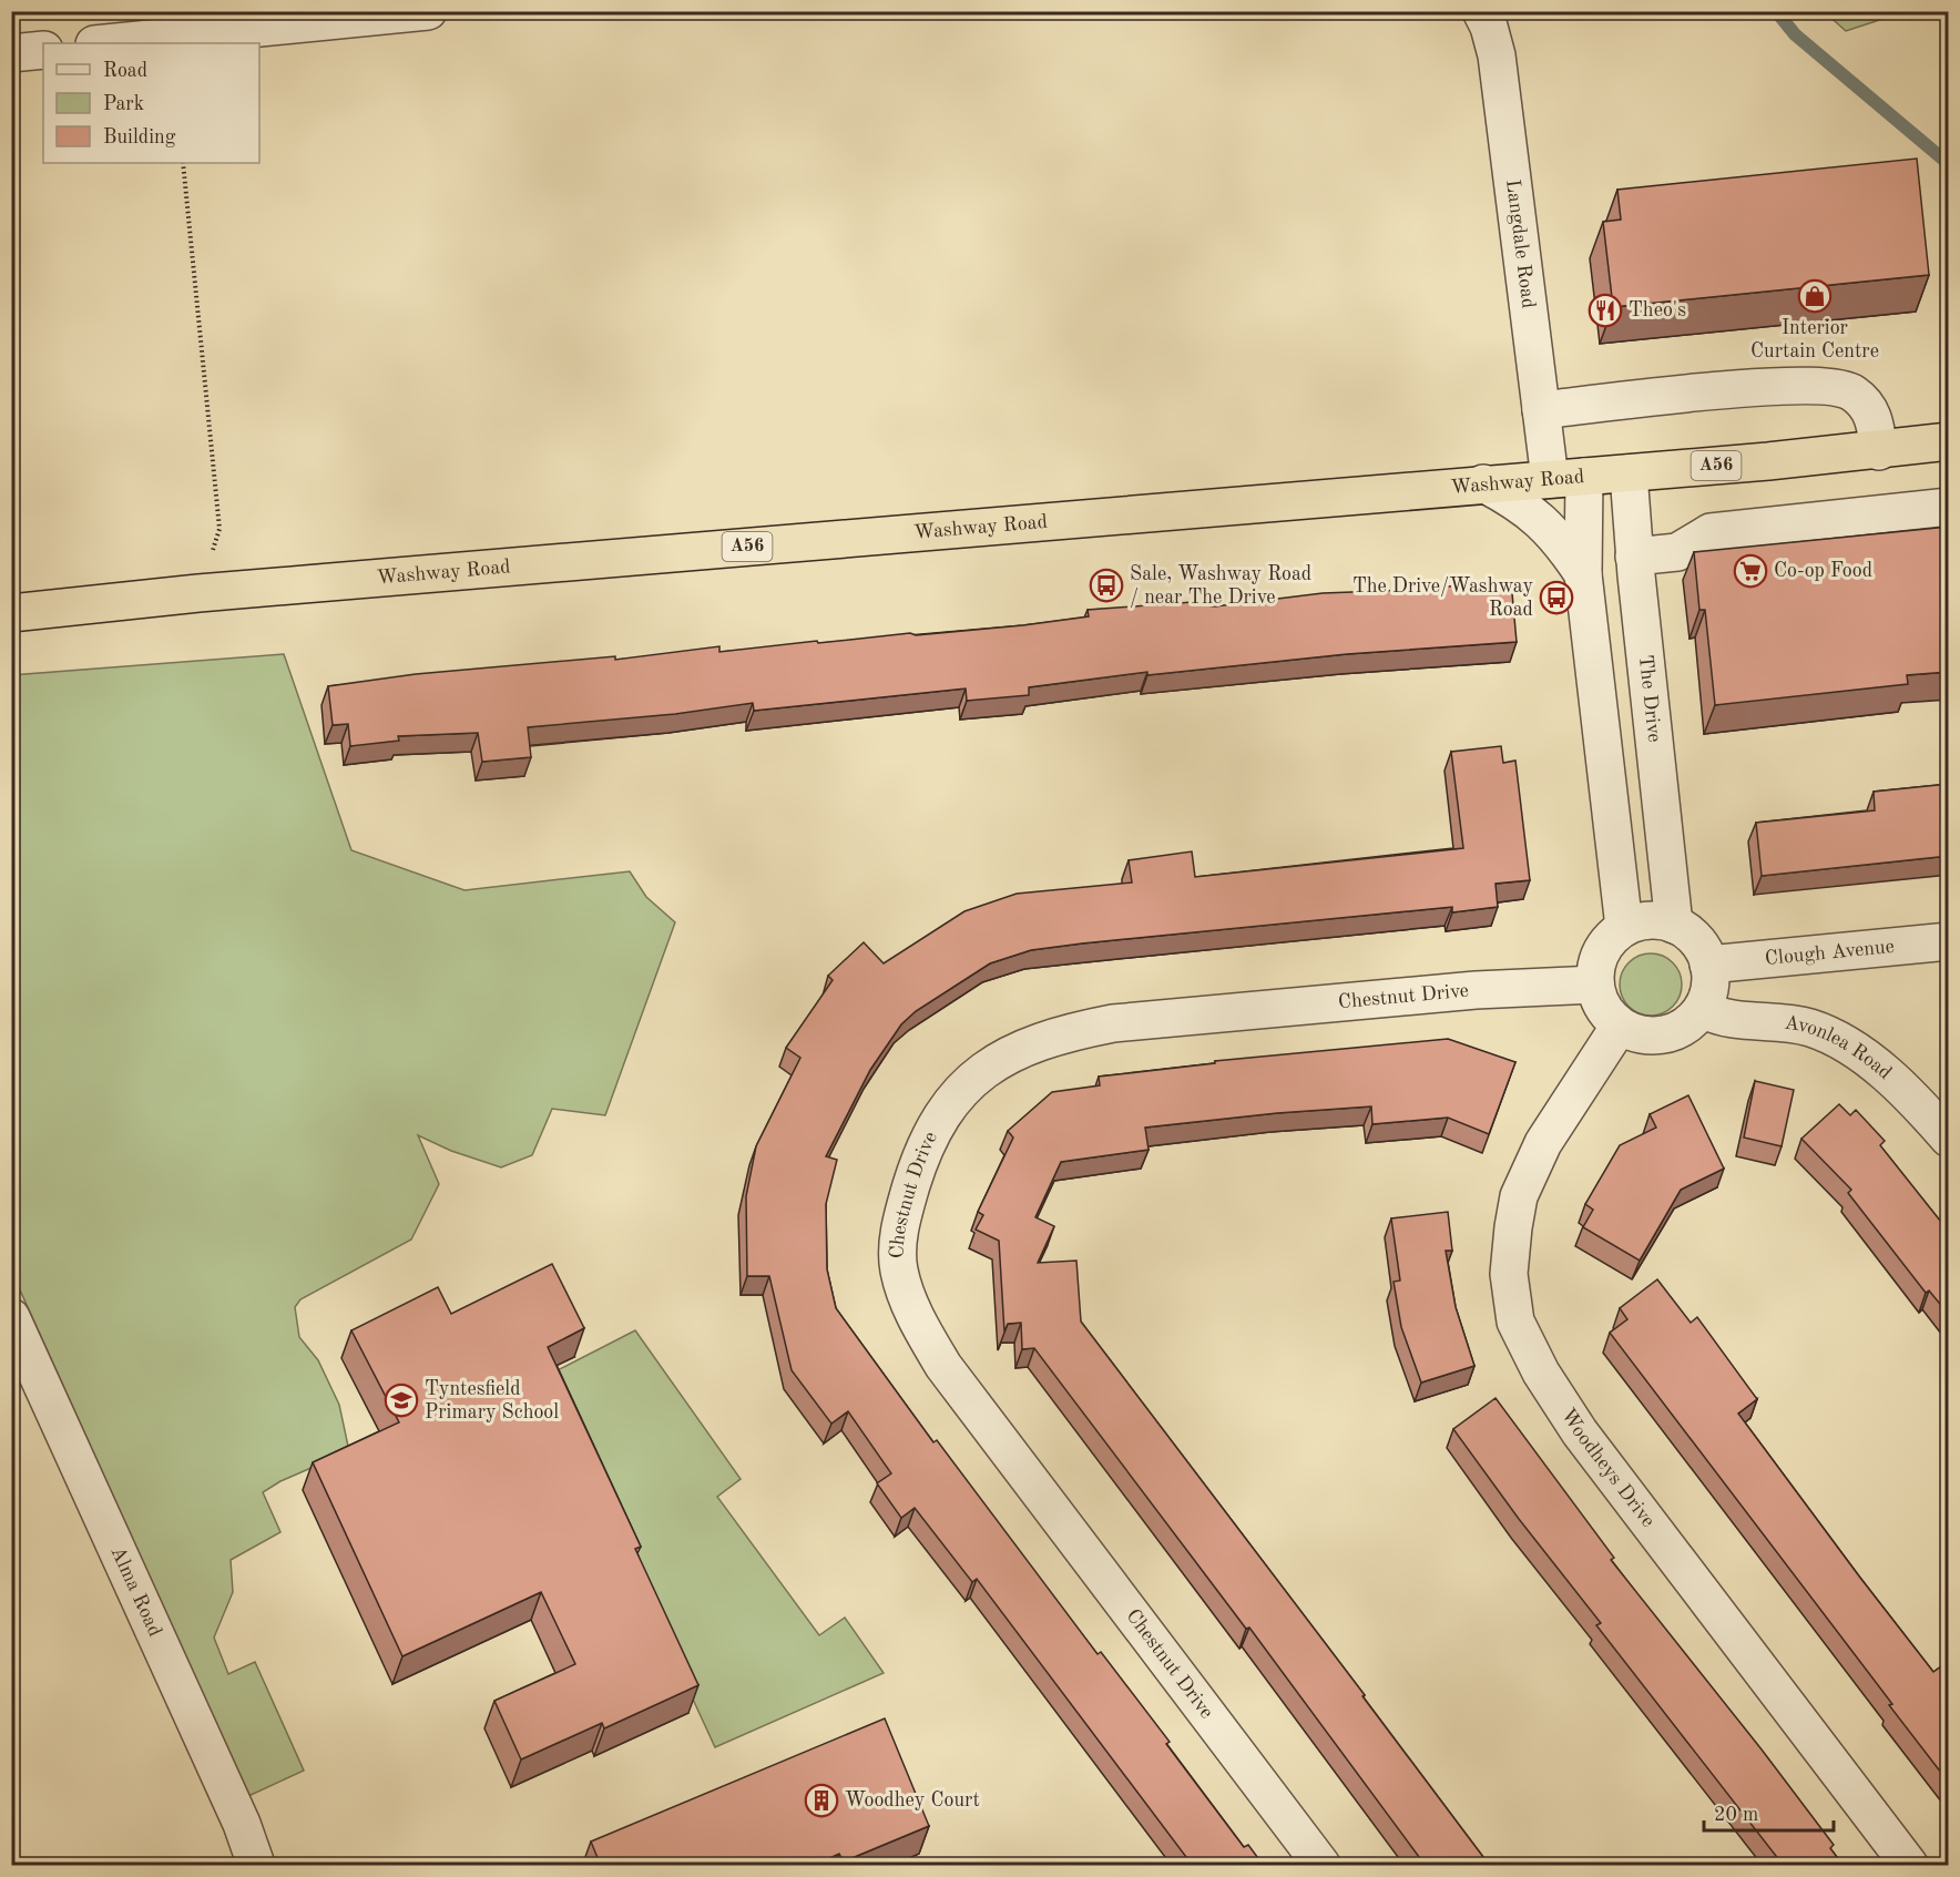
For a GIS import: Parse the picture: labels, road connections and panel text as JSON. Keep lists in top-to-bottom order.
{
  "streets": {
    "highway": ["A56", "Washway Road"],
    "street": [
      "Langdale Road",
      "The Drive",
      "Clough Avenue",
      "Chestnut Drive",
      "Avonlea Road",
      "Woodheys Drive",
      "Alma Road"
    ]
  },
  "crossings": [
    ["Langdale Road", "Washway Road"],
    ["Washway Road", "The Drive"],
    ["The Drive", "Clough Avenue"],
    ["The Drive", "Chestnut Drive"],
    ["The Drive", "Avonlea Road"],
    ["The Drive", "Woodheys Drive"],
    ["Clough Avenue", "Chestnut Drive"],
    ["Clough Avenue", "Avonlea Road"],
    ["Clough Avenue", "Woodheys Drive"],
    ["Chestnut Drive", "Avonlea Road"],
    ["Chestnut Drive", "Woodheys Drive"],
    ["Avonlea Road", "Woodheys Drive"]
  ],
  "places": {
    "shop": ["Interior Curtain Centre"],
    "restaurant": ["Theo's"],
    "supermarket": ["Co-op Food"],
    "bus stop": ["Sale, Washway Road / near The Drive", "The Drive/Washway Road"],
    "school or university": ["Tyntesfield Primary School"],
    "building": ["Woodhey Court"]
  },
  "legend": ["Road", "Park", "Building"],
  "scale_bar": "20 m"
}
